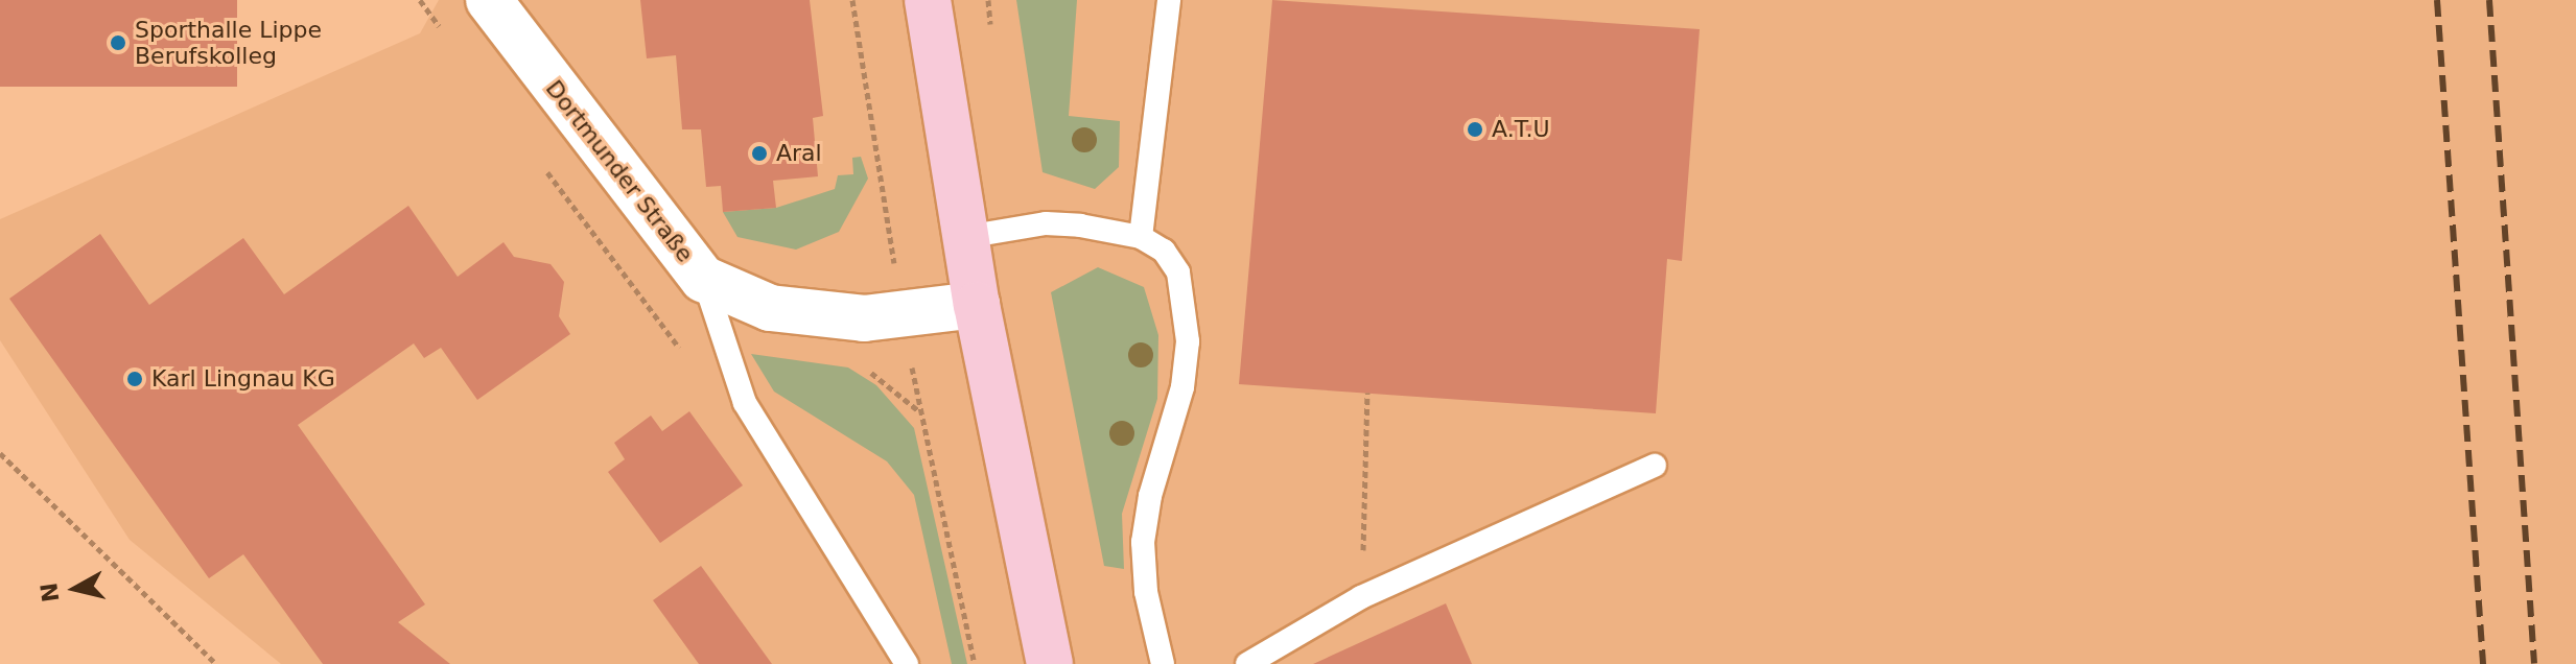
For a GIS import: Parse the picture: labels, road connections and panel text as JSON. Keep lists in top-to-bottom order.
{
  "streets": {
    "street": ["Dortmunder Straße"]
  },
  "places": [
    "Sporthalle Lippe Berufskolleg",
    "A.T.U",
    "Aral",
    "Karl Lingnau KG"
  ],
  "north": "left"
}
